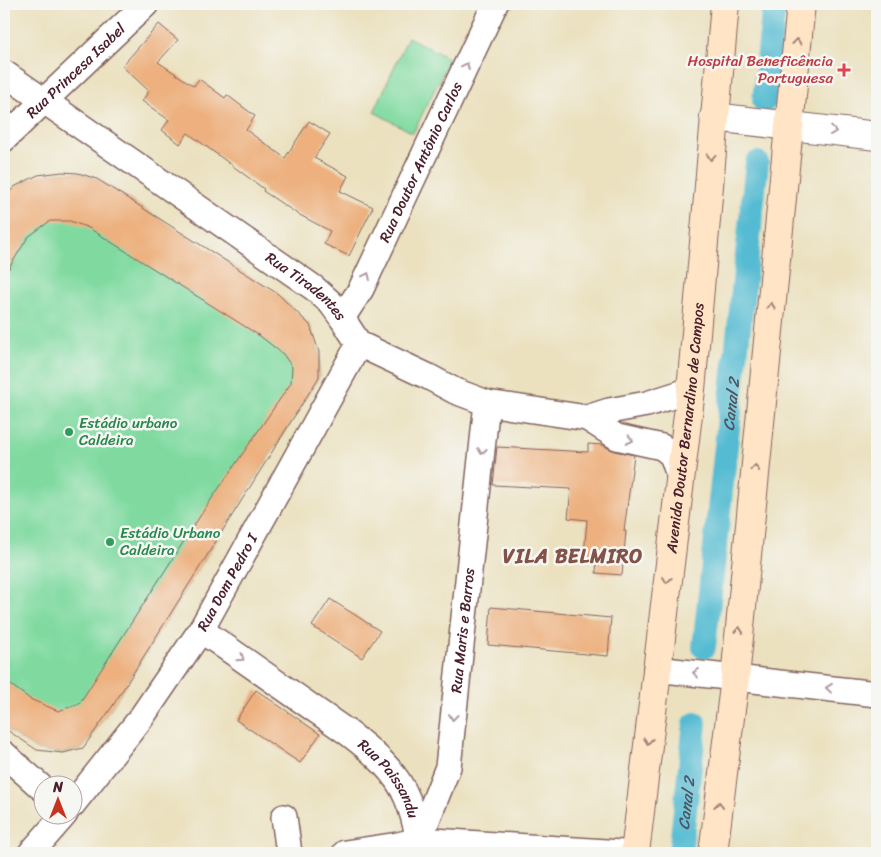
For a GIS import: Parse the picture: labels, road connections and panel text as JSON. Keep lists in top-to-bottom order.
{
  "streets": {
    "main road": ["Avenida Doutor Bernardino de Campos"],
    "street": [
      "Rua Princesa Isabel",
      "Rua Doutor Antônio Carlos",
      "Rua Tiradentes",
      "Rua Dom Pedro I",
      "Rua Maris e Barros",
      "Rua Paissandu"
    ]
  },
  "crossings": [
    ["Rua Princesa Isabel", "Rua Tiradentes"],
    ["Rua Doutor Antônio Carlos", "Rua Tiradentes"],
    ["Rua Tiradentes", "Rua Dom Pedro I"],
    ["Rua Dom Pedro I", "Rua Paissandu"],
    ["Rua Maris e Barros", "Rua Paissandu"]
  ],
  "one_way": ["Rua Doutor Antônio Carlos", "Rua Maris e Barros", "Rua Paissandu"],
  "districts": ["VILA BELMIRO"],
  "water": ["Canal 2"],
  "places": {
    "health": ["Hospital Beneficência Portuguesa"],
    "other": ["Estádio urbano Caldeira", "Estádio Urbano Caldeira"]
  },
  "north": "top"
}
